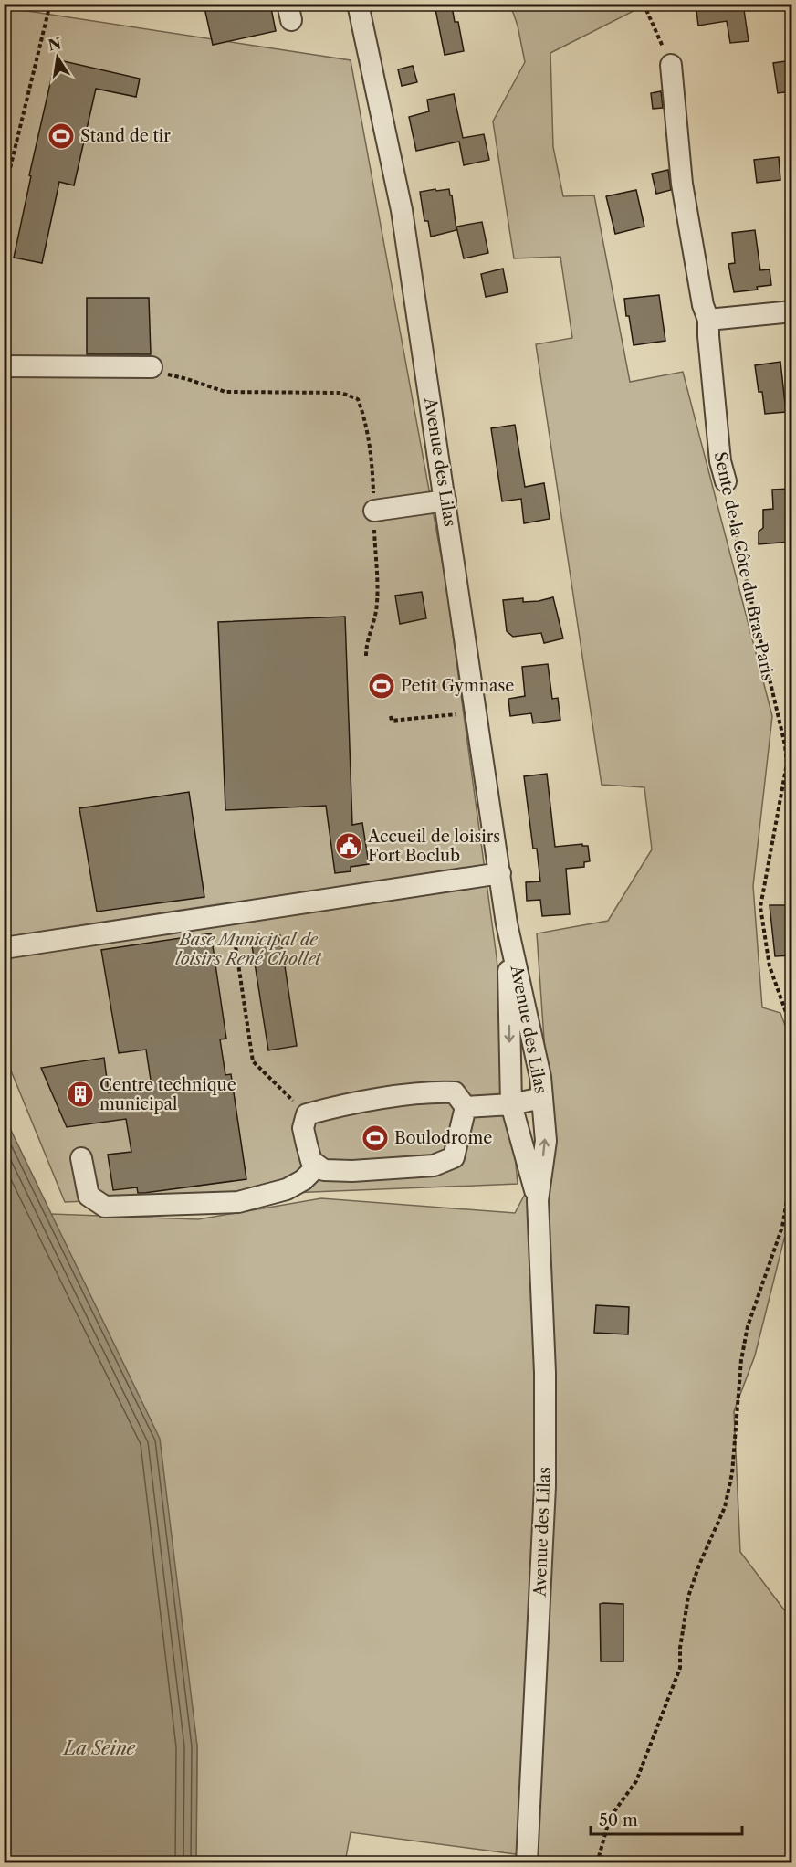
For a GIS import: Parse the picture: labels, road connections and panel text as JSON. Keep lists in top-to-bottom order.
{
  "streets": {
    "street": ["Avenue des Lilas", "Sente de la Côte du Bras Paris"]
  },
  "water": ["La Seine"],
  "parks": ["Base Municipal de loisirs René Chollet"],
  "places": {
    "sports": ["Stand de tir", "Petit Gymnase", "Boulodrome"],
    "public building": ["Accueil de loisirs Fort Boclub"],
    "building": ["Centre technique municipal"]
  },
  "scale_bar": "50 m",
  "north": "top"
}
